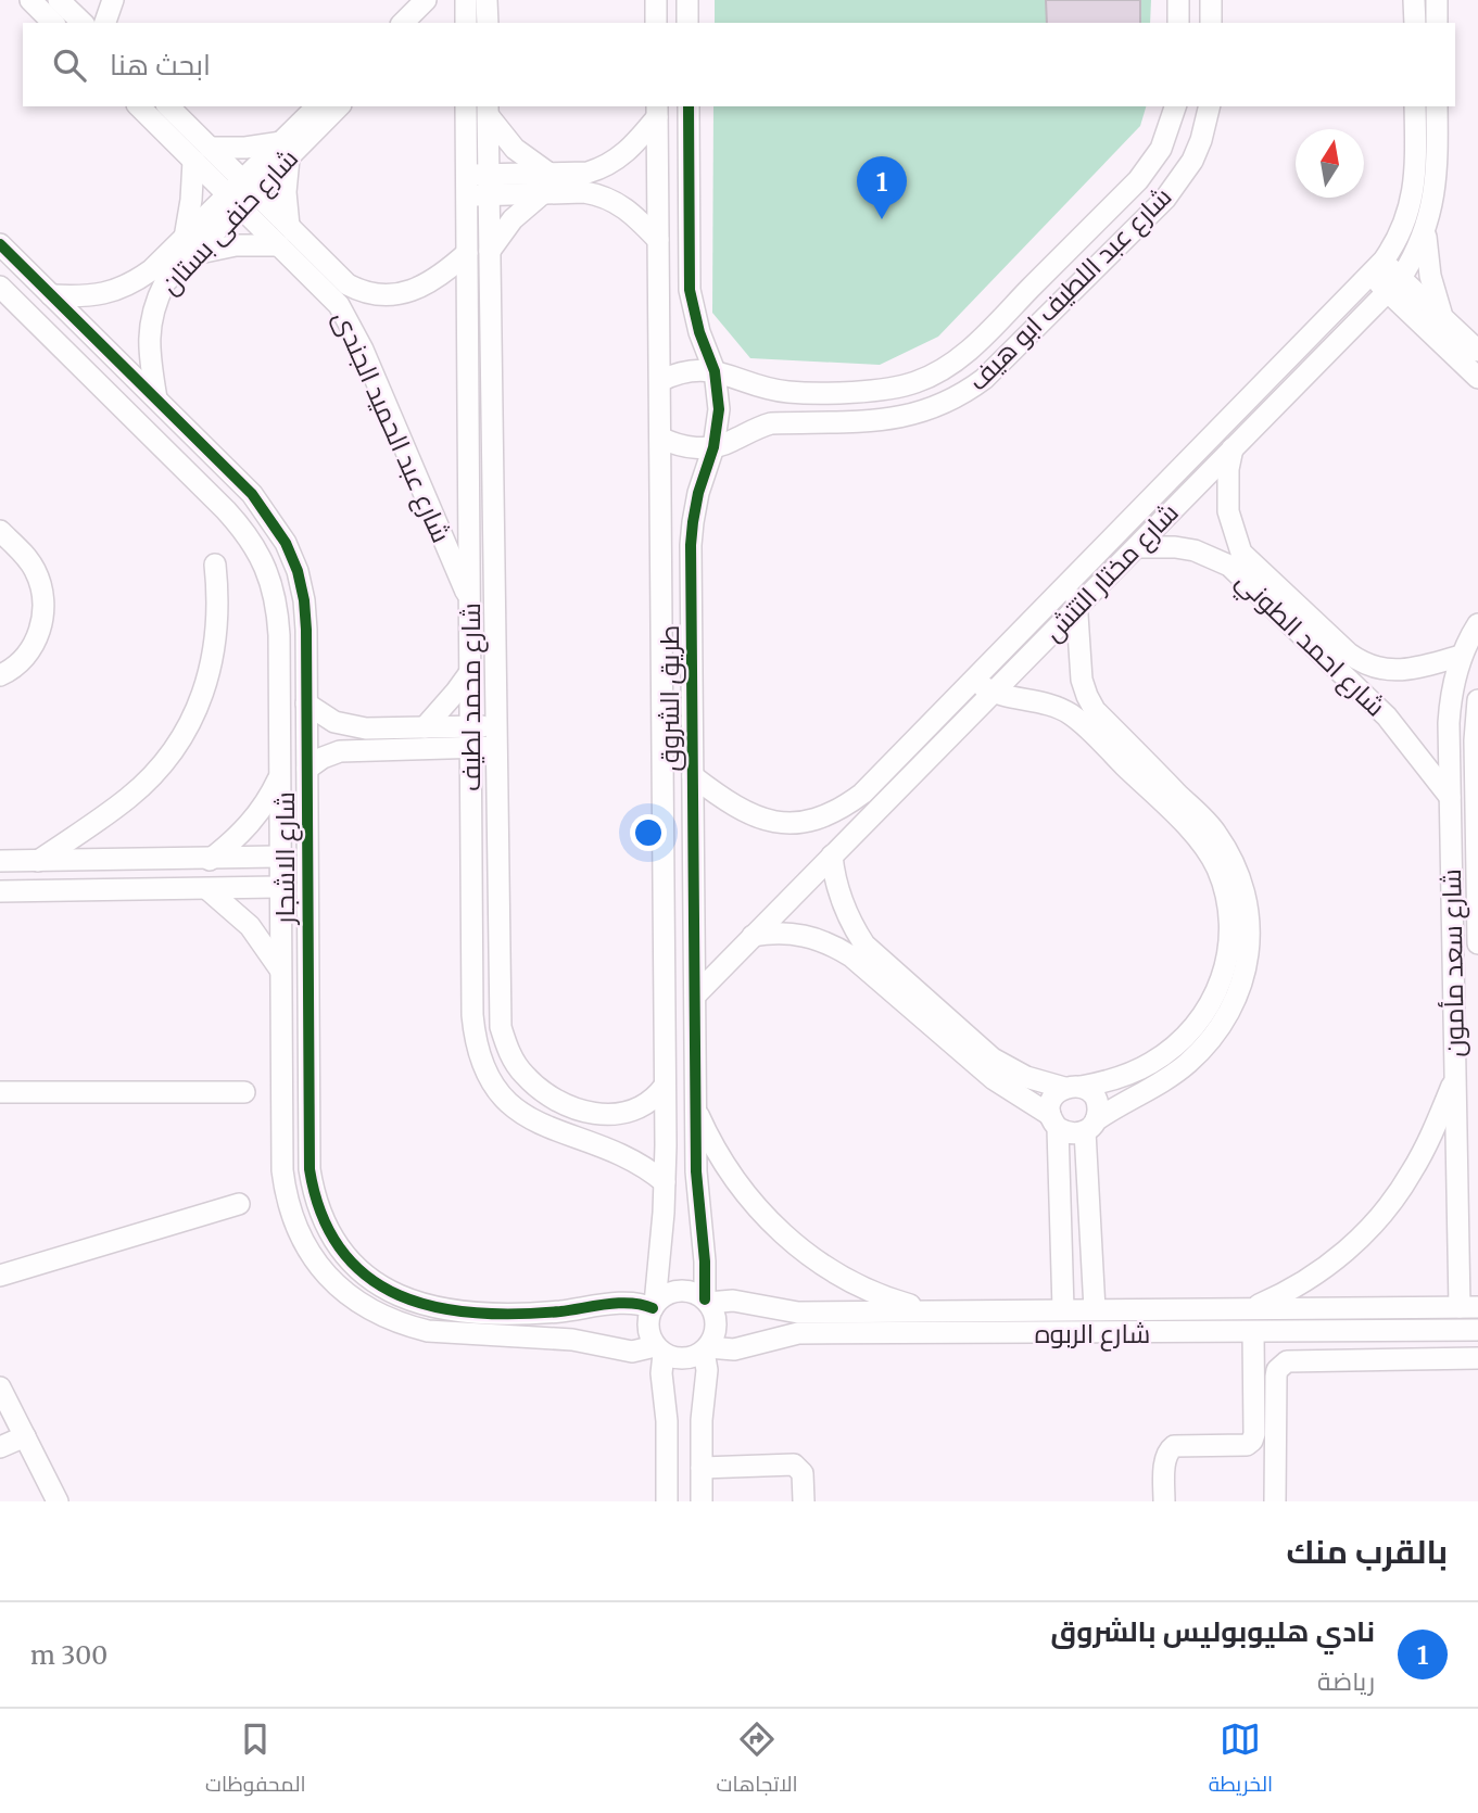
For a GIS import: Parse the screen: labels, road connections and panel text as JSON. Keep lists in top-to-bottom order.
{
  "streets": {
    "street": [
      "شارع حنفى بستان",
      "شارع عبد اللطيف ابو هيف",
      "شارع عبد الحميد الجندى",
      "شارع مختار التتش",
      "شارع احمد الطوني",
      "شارع محمد لطيف",
      "طريق الشروق",
      "شارع الاشجار",
      "شارع سعد مأمون",
      "شارع الربوه"
    ]
  },
  "crossings": [
    ["شارع حنفى بستان", "شارع عبد الحميد الجندى"],
    ["شارع حنفى بستان", "شارع الاشجار"],
    ["شارع عبد اللطيف ابو هيف", "طريق الشروق"],
    ["شارع عبد الحميد الجندى", "شارع محمد لطيف"],
    ["شارع مختار التتش", "شارع احمد الطوني"],
    ["شارع مختار التتش", "طريق الشروق"],
    ["شارع احمد الطوني", "شارع سعد مأمون"],
    ["شارع محمد لطيف", "طريق الشروق"],
    ["طريق الشروق", "شارع الاشجار"],
    ["طريق الشروق", "شارع الربوه"],
    ["شارع الاشجار", "شارع الربوه"],
    ["شارع سعد مأمون", "شارع الربوه"]
  ],
  "north": "top",
  "page": {
    "search": "ابحث هنا",
    "pins": "1",
    "heading": "بالقرب منك",
    "list": [
      {
        "mark": "1",
        "name": "نادي هليوبوليس بالشروق",
        "note": "رياضة",
        "value": "300 m"
      }
    ],
    "nav": ["الخريطة", "الاتجاهات", "المحفوظات"]
  }
}
